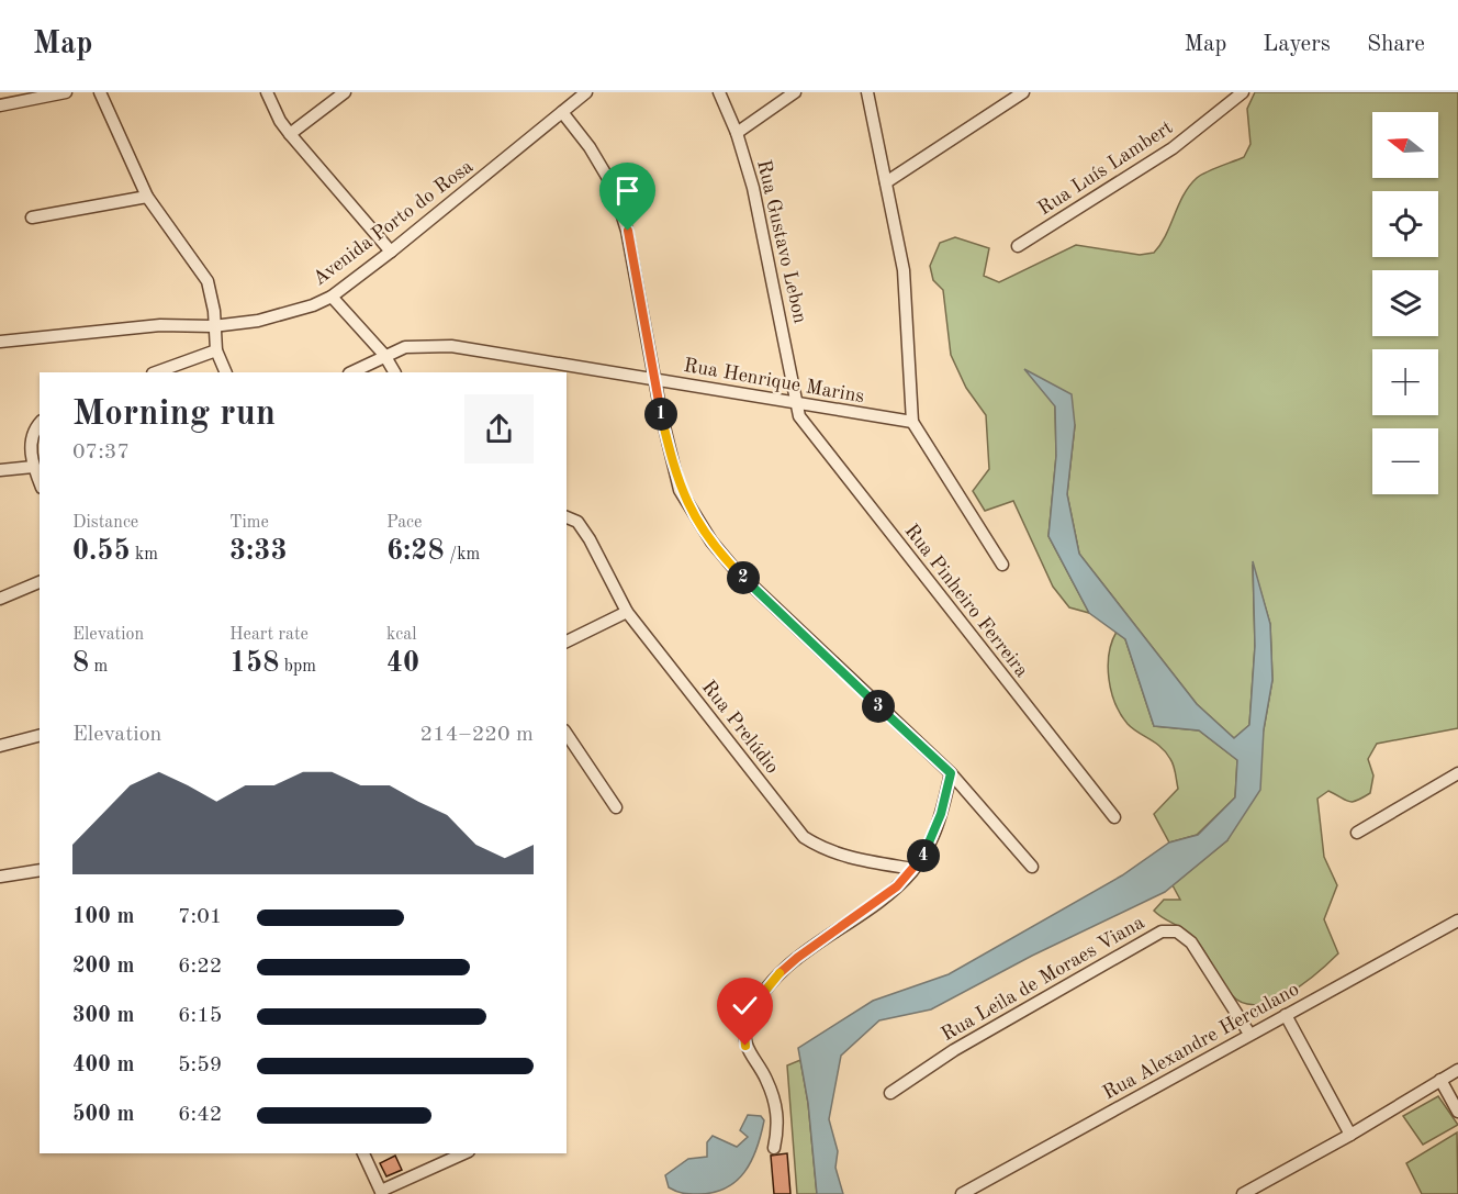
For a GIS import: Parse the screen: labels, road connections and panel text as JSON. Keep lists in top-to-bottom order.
{
  "streets": {
    "street": [
      "Rua Luís Lambert",
      "Avenida Porto do Rosa",
      "Rua Gustavo Lebon",
      "Rua Henrique Marins",
      "Rua Pinheiro Ferreira",
      "Rua Prelúdio",
      "Rua Leila de Moraes Viana",
      "Rua Alexandre Herculano"
    ]
  },
  "crossings": [
    ["Rua Gustavo Lebon", "Rua Henrique Marins"],
    ["Rua Gustavo Lebon", "Rua Pinheiro Ferreira"],
    ["Rua Henrique Marins", "Rua Pinheiro Ferreira"],
    ["Rua Leila de Moraes Viana", "Rua Alexandre Herculano"]
  ],
  "north": "left",
  "page": {
    "header": "Map",
    "nav": ["Map", "Layers", "Share"],
    "map_buttons": ["+", "−"],
    "heading": ["Morning run", "07:37"],
    "pins": [
      "1",
      "2",
      "3",
      "4"
    ],
    "stats": [
      ["Distance", "0.55 km"],
      ["Time", "3:33"],
      ["Pace", "6:28 /km"],
      ["Elevation", "8 m"],
      ["Heart rate", "158 bpm"],
      ["kcal", "40"]
    ],
    "chart": ["Elevation", "214–220 m"],
    "list": [
      {
        "name": "100 m",
        "note": "7:01"
      },
      {
        "name": "200 m",
        "note": "6:22"
      },
      {
        "name": "300 m",
        "note": "6:15"
      },
      {
        "name": "400 m",
        "note": "5:59"
      },
      {
        "name": "500 m",
        "note": "6:42"
      }
    ]
  }
}
